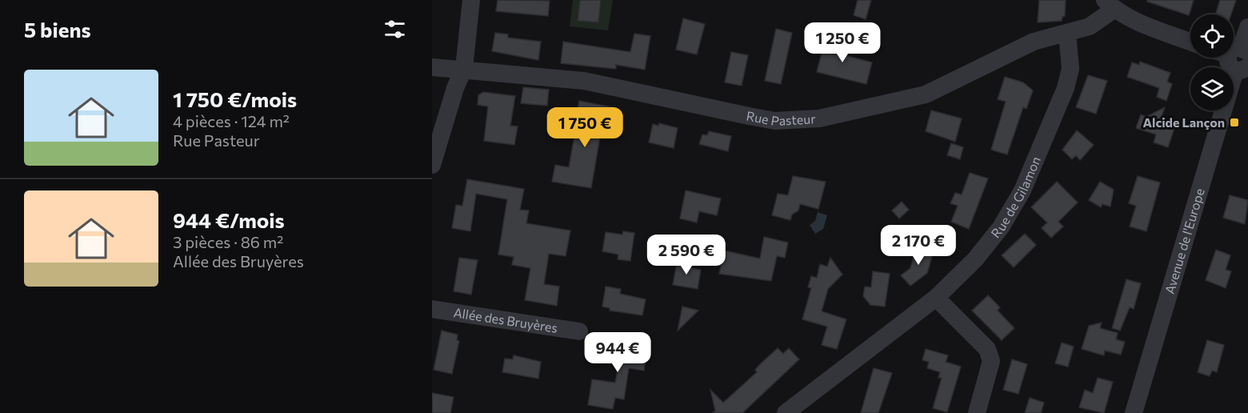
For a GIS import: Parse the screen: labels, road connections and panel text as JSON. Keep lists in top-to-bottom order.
{
  "streets": {
    "street": [
      "Rue Pasteur",
      "Rue de Gilamon",
      "Avenue de l'Europe",
      "Allée des Bruyères"
    ]
  },
  "crossings": [
    ["Rue Pasteur", "Rue de Gilamon"]
  ],
  "places": {
    "transit": ["Alcide Lançon"]
  },
  "page": {
    "heading": "5 biens",
    "price": [
      "1 250 €",
      "1 750 €",
      "2 170 €",
      "2 590 €",
      "944 €"
    ],
    "list": [
      {
        "name": "1 750 €/mois",
        "note": "4 pièces · 124 m² · Rue Pasteur"
      },
      {
        "name": "944 €/mois",
        "note": "3 pièces · 86 m² · Allée des Bruyères"
      }
    ]
  }
}
